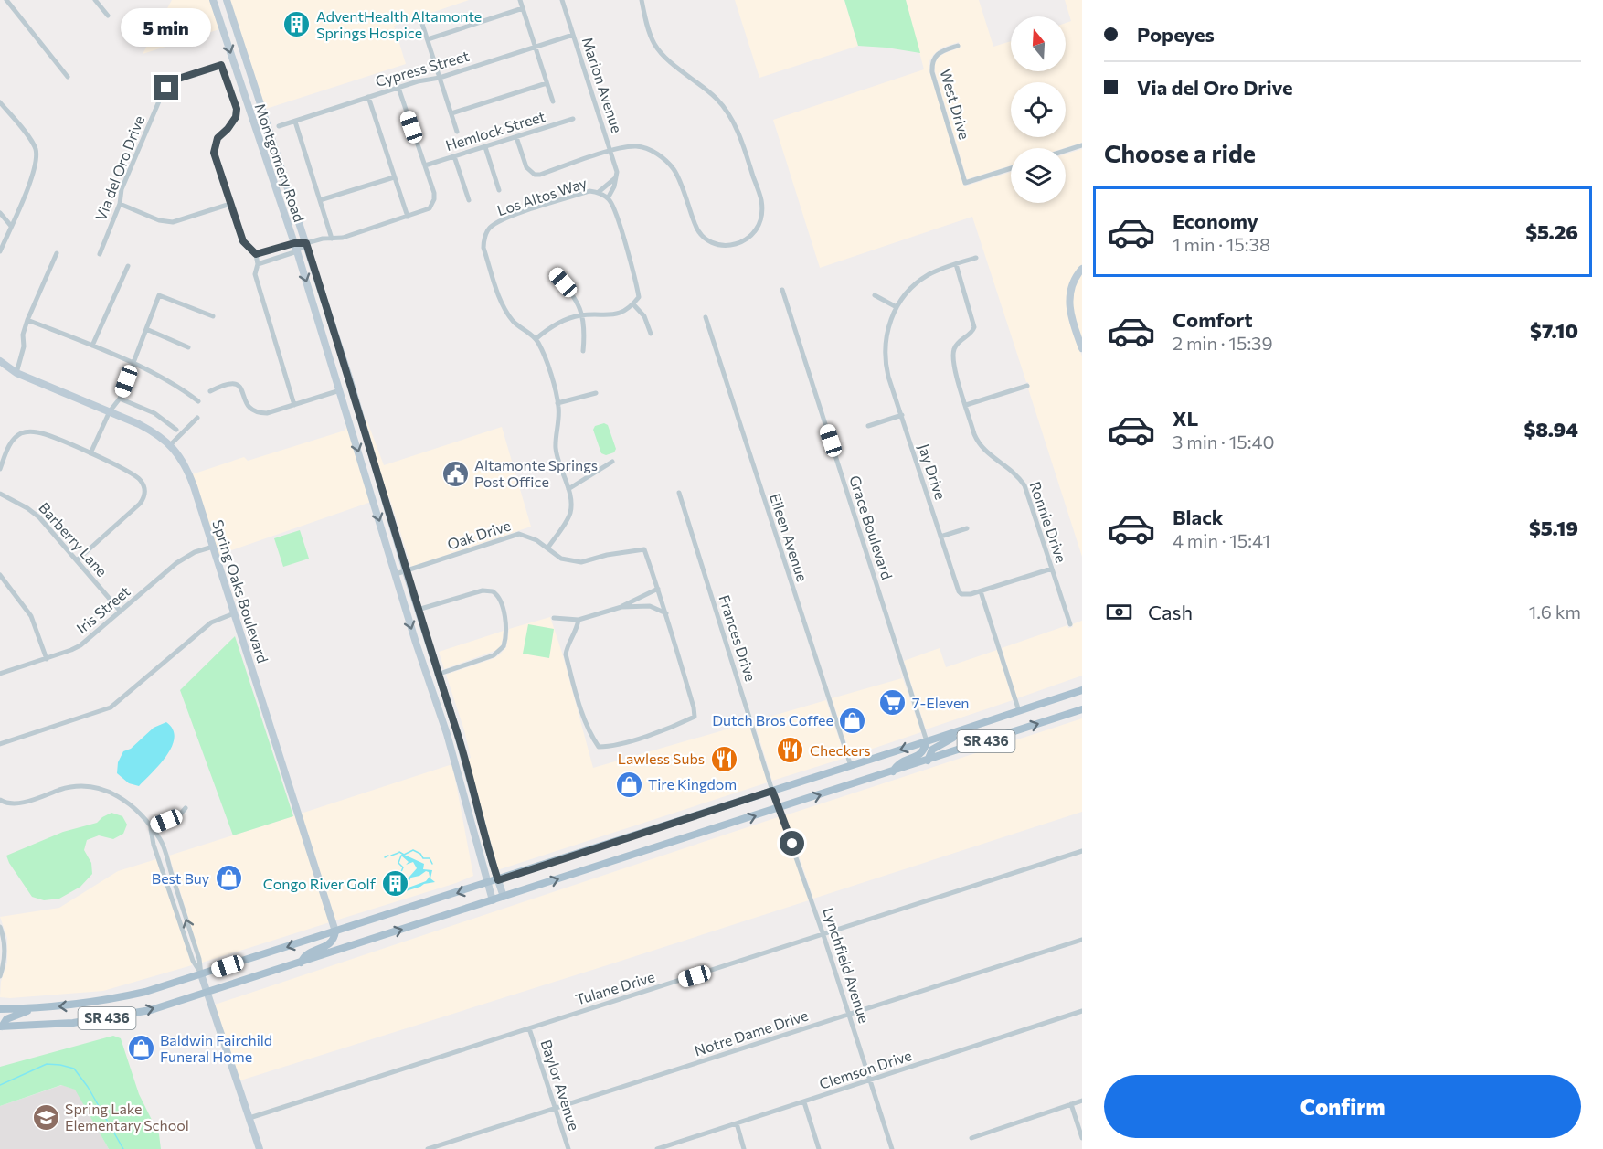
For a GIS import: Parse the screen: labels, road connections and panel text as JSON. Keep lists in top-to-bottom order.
{
  "streets": {
    "main road": ["Montgomery Road", "Spring Oaks Boulevard", "SR 436"],
    "street": [
      "Cypress Street",
      "Marion Avenue",
      "West Drive",
      "Hemlock Street",
      "Via del Oro Drive",
      "Los Altos Way",
      "Jay Drive",
      "Ronnie Drive",
      "Grace Boulevard",
      "Oak Drive",
      "Eileen Avenue",
      "Barberry Lane",
      "Iris Street",
      "Frances Drive",
      "Lynchfield Avenue",
      "Tulane Drive",
      "Notre Dame Drive",
      "Clemson Drive",
      "Baylor Avenue"
    ]
  },
  "crossings": [
    ["Cypress Street", "Marion Avenue"],
    ["Marion Avenue", "Los Altos Way"],
    ["Montgomery Road", "Oak Drive"],
    ["Montgomery Road", "SR 436"],
    ["Los Altos Way", "Oak Drive"],
    ["Jay Drive", "Ronnie Drive"],
    ["Grace Boulevard", "SR 436"],
    ["Eileen Avenue", "SR 436"],
    ["Barberry Lane", "Iris Street"],
    ["Spring Oaks Boulevard", "Iris Street"],
    ["Spring Oaks Boulevard", "SR 436"],
    ["Frances Drive", "SR 436"],
    ["Frances Drive", "Lynchfield Avenue"],
    ["SR 436", "Lynchfield Avenue"],
    ["Lynchfield Avenue", "Tulane Drive"],
    ["Lynchfield Avenue", "Notre Dame Drive"],
    ["Lynchfield Avenue", "Clemson Drive"],
    ["Tulane Drive", "Baylor Avenue"],
    ["Notre Dame Drive", "Baylor Avenue"]
  ],
  "places": {
    "building": ["AdventHealth Altamonte Springs Hospice", "Congo River Golf"],
    "public building": ["Altamonte Springs Post Office"],
    "supermarket": ["7-Eleven"],
    "shop": [
      "Dutch Bros Coffee",
      "Tire Kingdom",
      "Best Buy",
      "Baldwin Fairchild Funeral Home"
    ],
    "restaurant": ["Checkers", "Lawless Subs"],
    "school or university": ["Spring Lake Elementary School"]
  },
  "north": "top",
  "page": {
    "banner": ["Popeyes", "Via del Oro Drive"],
    "bubble": "5 min",
    "heading": "Choose a ride",
    "list": [
      {
        "name": "Economy",
        "note": "1 min · 15:38",
        "value": "$5.26"
      },
      {
        "name": "Comfort",
        "note": "2 min · 15:39",
        "value": "$7.10"
      },
      {
        "name": "XL",
        "note": "3 min · 15:40",
        "value": "$8.94"
      },
      {
        "name": "Black",
        "note": "4 min · 15:41",
        "value": "$5.19"
      }
    ],
    "pay": ["Cash", "1.6 km"],
    "buttons": "Confirm"
  }
}
